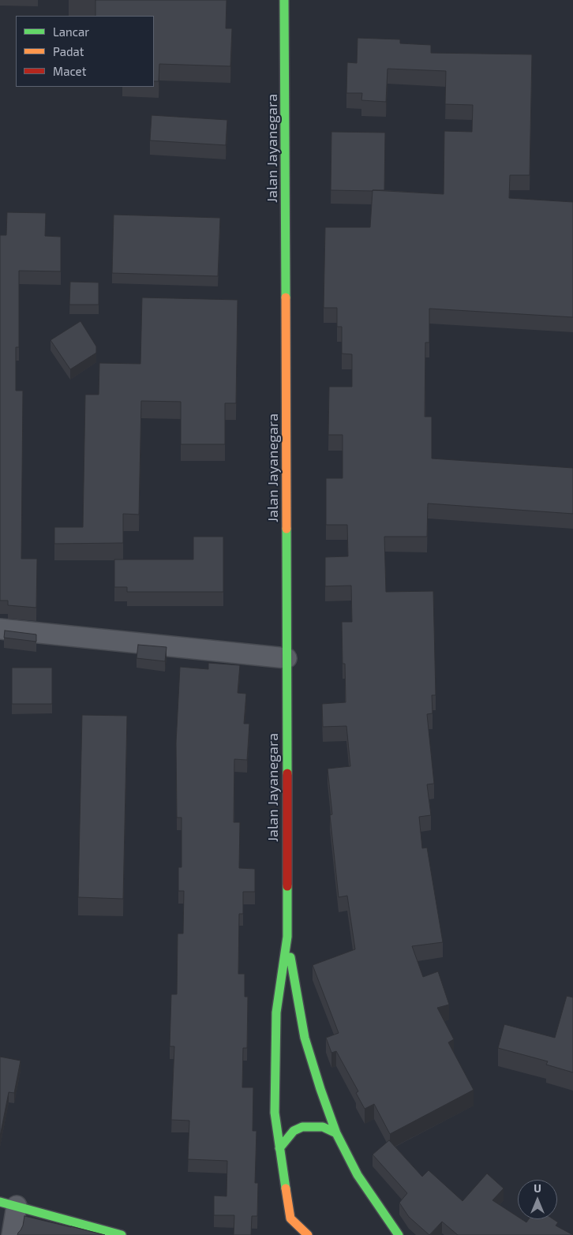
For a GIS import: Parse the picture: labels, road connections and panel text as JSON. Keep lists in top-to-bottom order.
{
  "streets": {
    "main road": ["Jalan Jayanegara"]
  },
  "legend": ["Lancar", "Padat", "Macet"],
  "north": "top"
}
